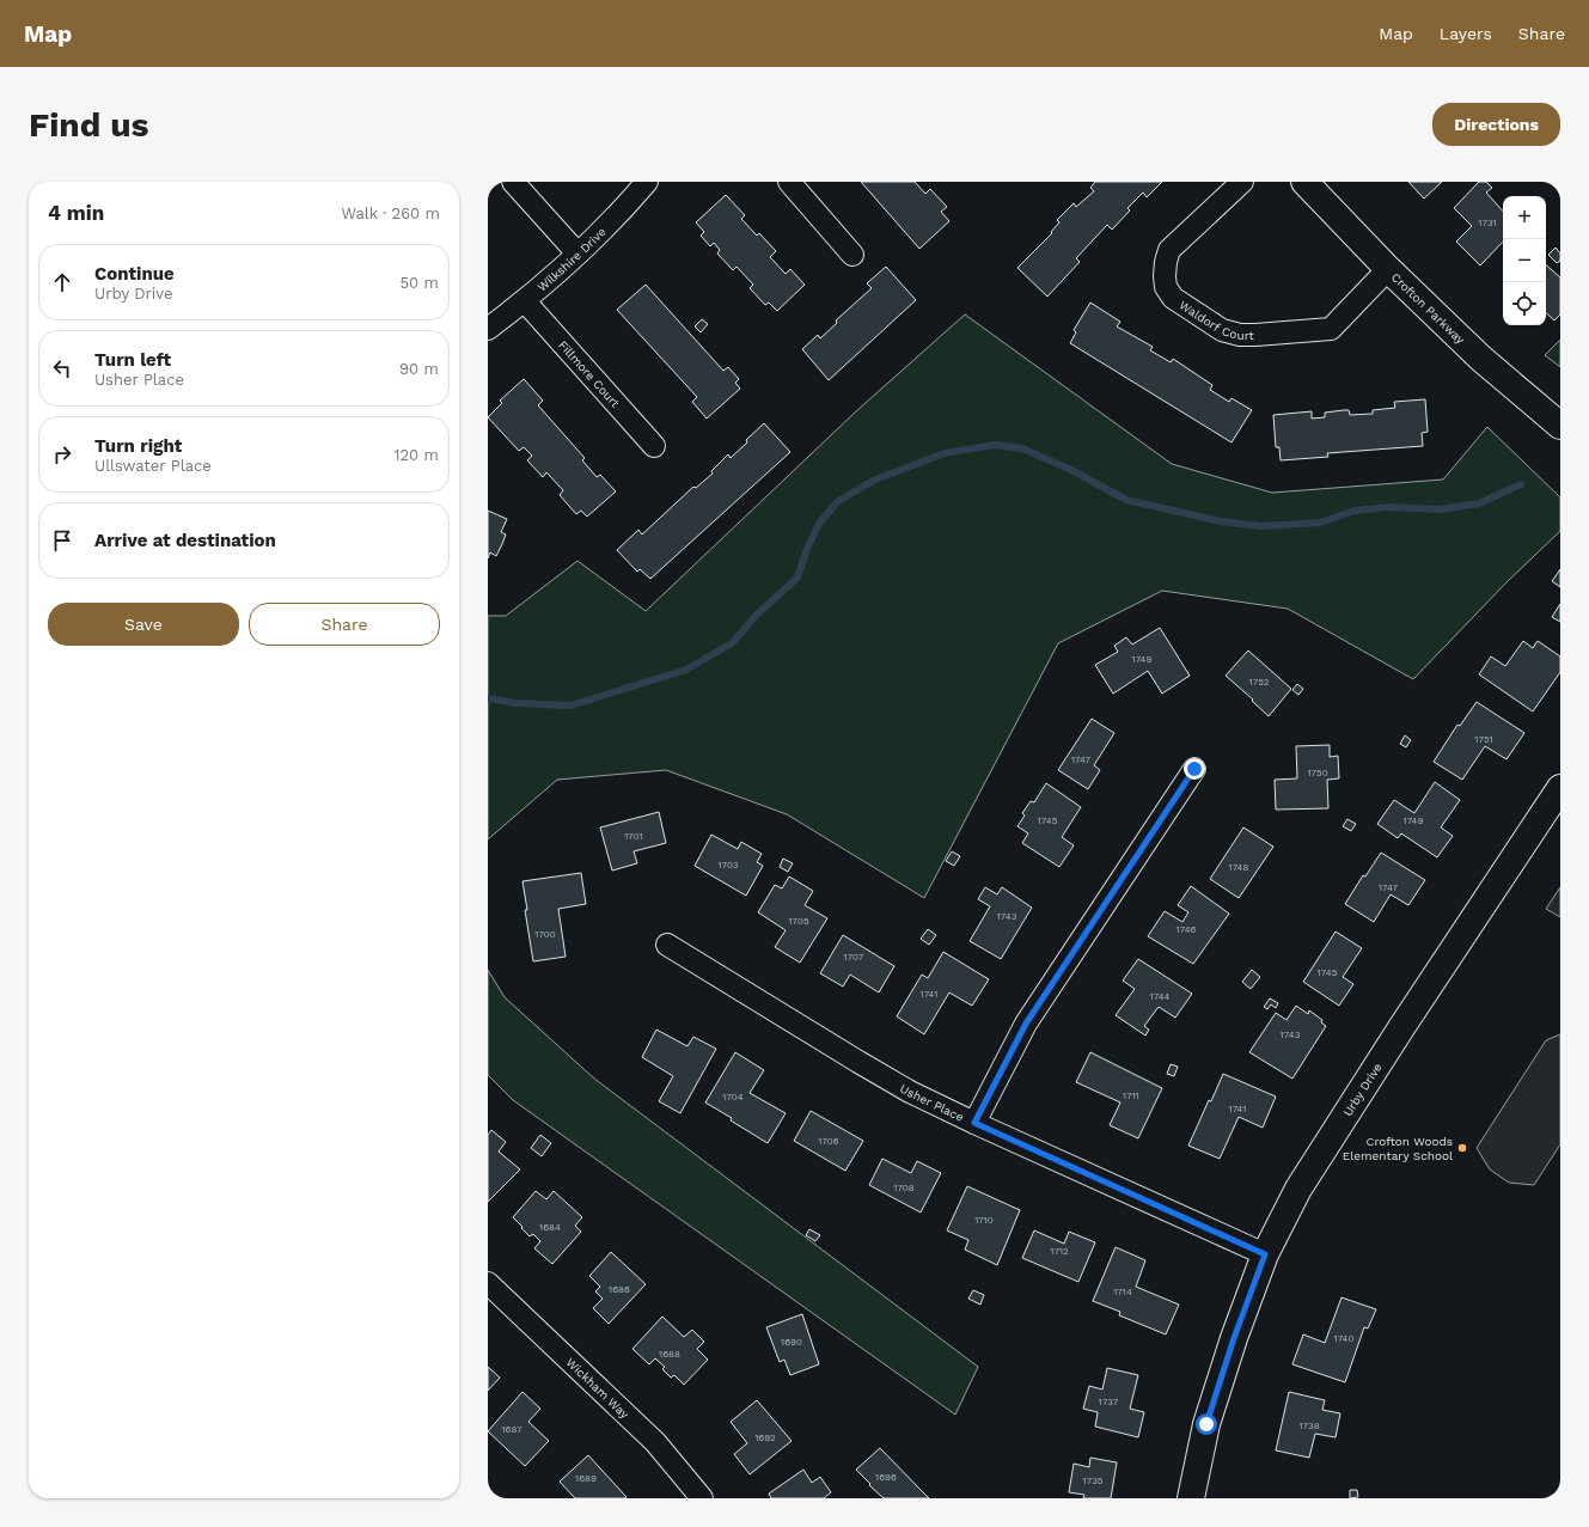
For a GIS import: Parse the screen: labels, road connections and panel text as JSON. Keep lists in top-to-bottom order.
{
  "streets": {
    "street": [
      "Wilkshire Drive",
      "Crofton Parkway",
      "Waldorf Court",
      "Fillmore Court",
      "Urby Drive",
      "Usher Place",
      "Wickham Way"
    ]
  },
  "crossings": [
    ["Wilkshire Drive", "Fillmore Court"],
    ["Crofton Parkway", "Waldorf Court"],
    ["Urby Drive", "Usher Place"]
  ],
  "places": ["Crofton Woods Elementary School"],
  "house_numbers": [
    "1731",
    "1749",
    "1752",
    "1751",
    "1747",
    "1750",
    "1745",
    "1749",
    "1701",
    "1703",
    "1748",
    "1747",
    "1743",
    "1705",
    "1746",
    "1700",
    "1707",
    "1745",
    "1741",
    "1744",
    "1743",
    "1711",
    "1704",
    "1741",
    "1706",
    "1708",
    "1710",
    "1684",
    "1712",
    "1686",
    "1714",
    "1740",
    "1690",
    "1688",
    "1737",
    "1738",
    "1687",
    "1692",
    "1696",
    "1689",
    "1735"
  ],
  "page": {
    "header": "Map",
    "nav": ["Map", "Layers", "Share"],
    "buttons": [
      "Directions",
      ["Save", "Share"]
    ],
    "title": "Find us",
    "heading": ["4 min", "Walk · 260 m"],
    "map_buttons": ["+", "−"],
    "list": [
      ["Continue", "Urby Drive", "50 m"],
      ["Turn left", "Usher Place", "90 m"],
      ["Turn right", "Ullswater Place", "120 m"],
      "Arrive at destination"
    ]
  }
}
